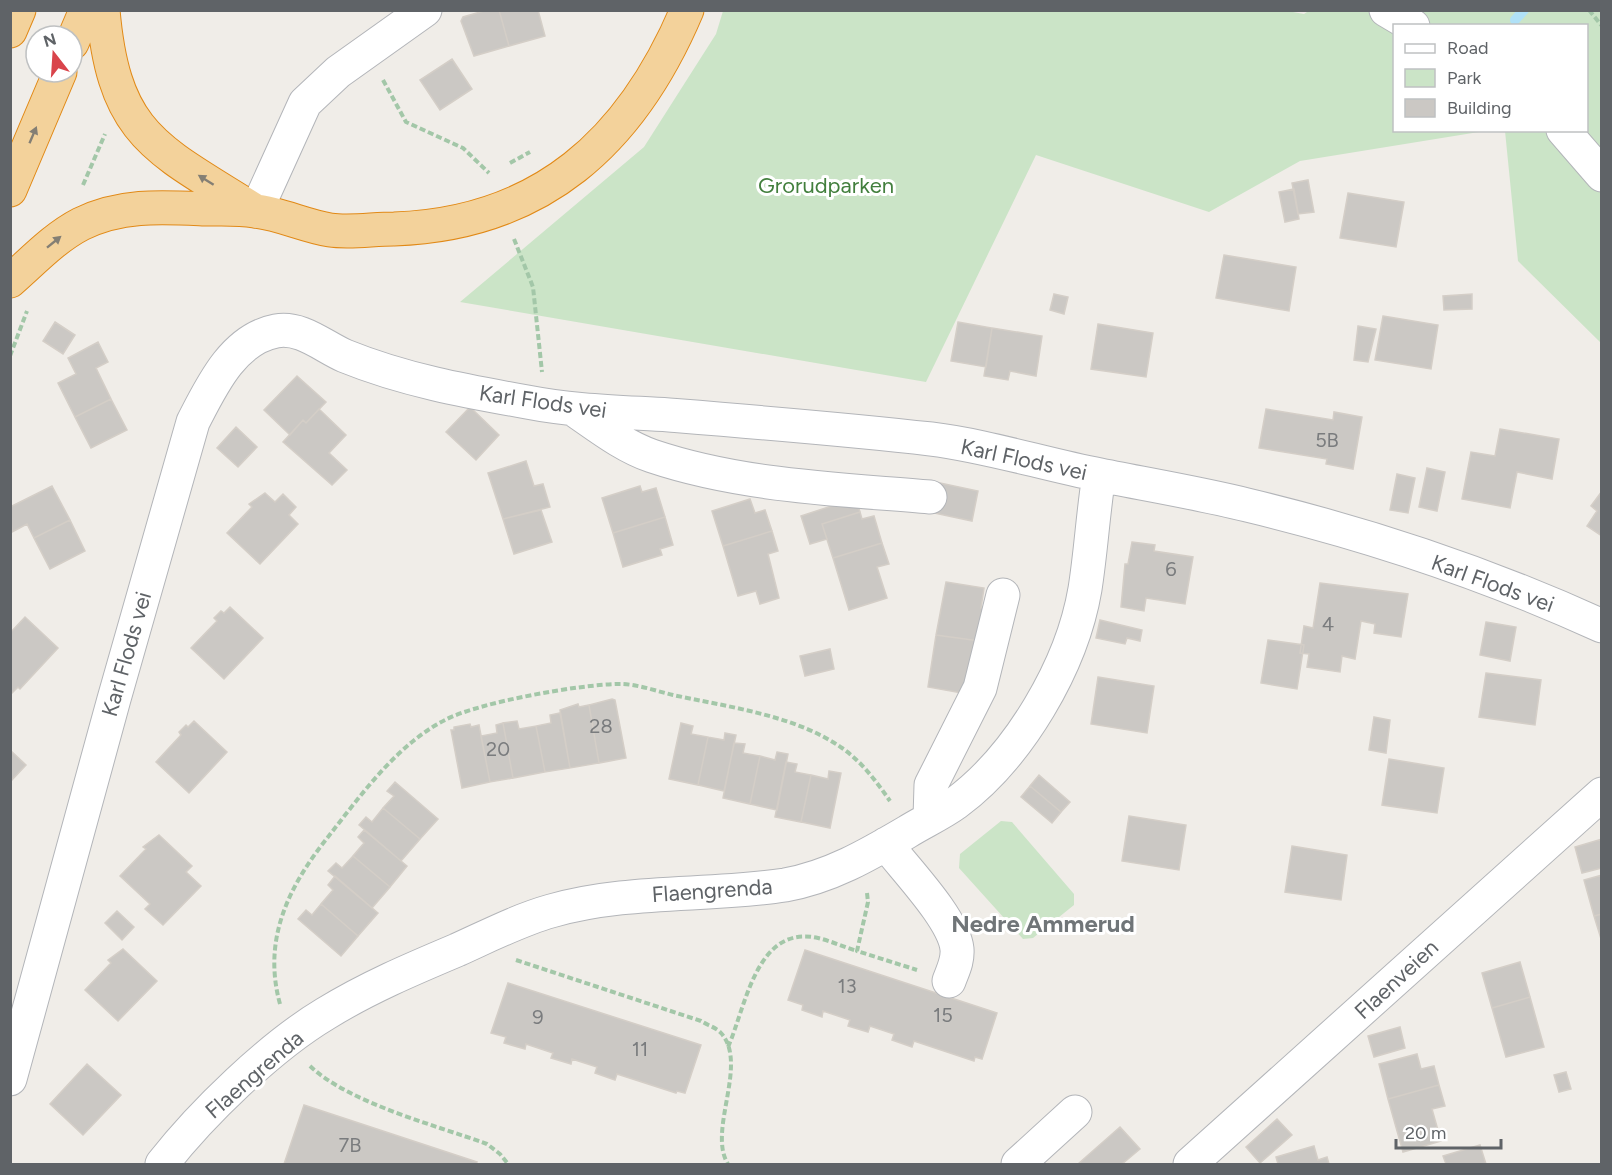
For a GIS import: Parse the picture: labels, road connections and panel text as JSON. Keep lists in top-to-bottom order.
{
  "streets": {
    "street": ["Karl Flods vei", "Flaengrenda", "Flaenveien"]
  },
  "crossings": [
    ["Karl Flods vei", "Flaengrenda"]
  ],
  "districts": ["Nedre Ammerud"],
  "parks": ["Grorudparken"],
  "house_numbers": [
    "5B",
    "6",
    "4",
    "28",
    "20",
    "13",
    "15",
    "9",
    "11",
    "7B"
  ],
  "legend": ["Road", "Park", "Building"],
  "scale_bar": "20 m",
  "north": "top"
}
